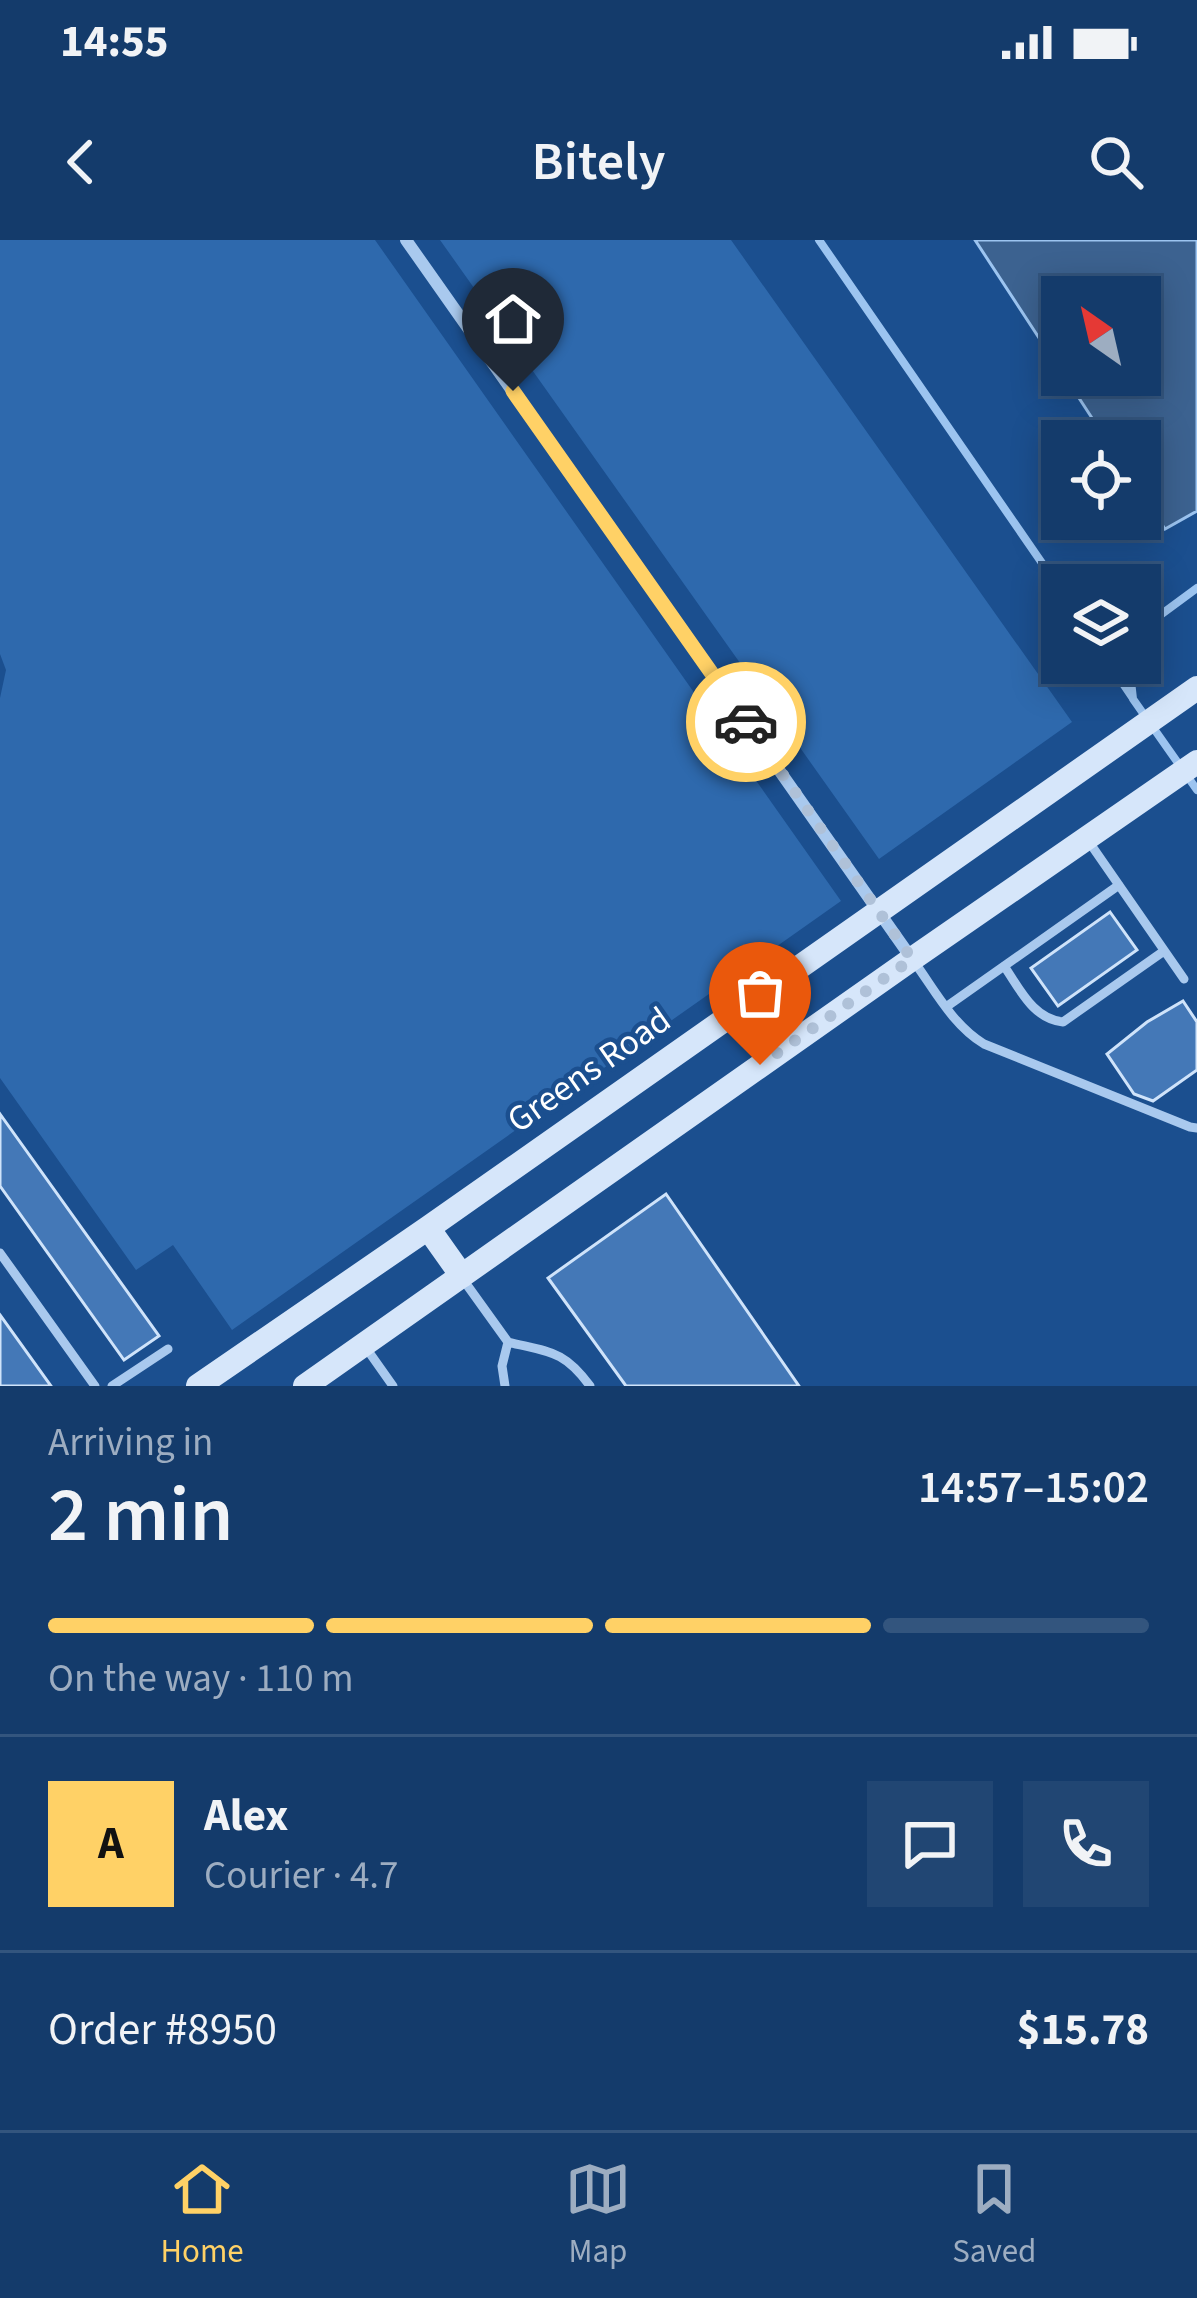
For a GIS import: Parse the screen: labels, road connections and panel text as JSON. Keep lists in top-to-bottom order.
{
  "streets": {
    "main road": ["Greens Road"]
  },
  "north": "top left",
  "page": {
    "status": "14:55",
    "header": "Bitely",
    "heading": ["2 min", "Arriving in", "14:57–15:02"],
    "panel": [
      "Alex",
      "Courier · 4.7",
      "Order #8950",
      "$15.78"
    ],
    "bar": "On the way · 110 m",
    "round": "A",
    "tabs": ["Home", "Map", "Saved"]
  }
}
